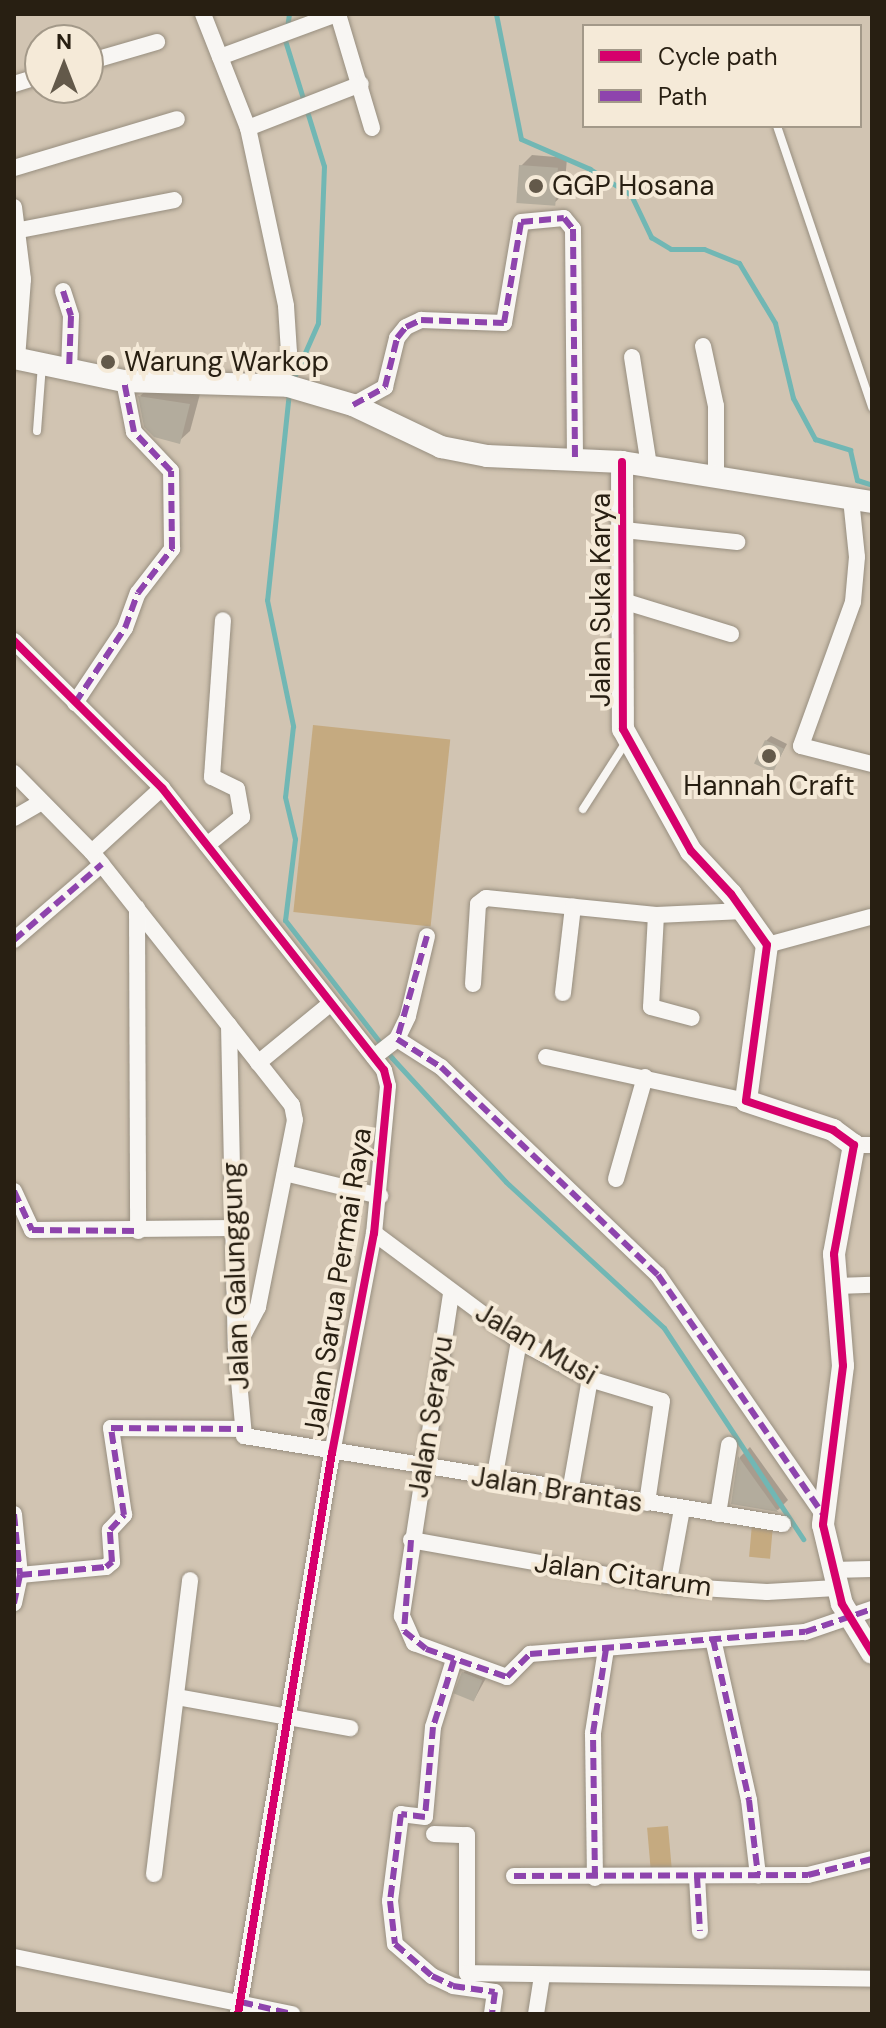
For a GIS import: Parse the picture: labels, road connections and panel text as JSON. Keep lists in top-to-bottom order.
{
  "streets": {
    "street": [
      "Jalan Suka Karya",
      "Jalan Galunggung",
      "Jalan Sarua Permai Raya",
      "Jalan Musi",
      "Jalan Serayu",
      "Jalan Brantas",
      "Jalan Citarum"
    ]
  },
  "crossings": [
    ["Jalan Galunggung", "Jalan Sarua Permai Raya"],
    ["Jalan Galunggung", "Jalan Brantas"],
    ["Jalan Sarua Permai Raya", "Jalan Musi"],
    ["Jalan Sarua Permai Raya", "Jalan Brantas"],
    ["Jalan Musi", "Jalan Serayu"],
    ["Jalan Musi", "Jalan Brantas"],
    ["Jalan Serayu", "Jalan Brantas"],
    ["Jalan Serayu", "Jalan Citarum"]
  ],
  "places": ["GGP Hosana", "Warung Warkop", "Hannah Craft"],
  "legend": ["Cycle path", "Path"],
  "north": "top"
}
